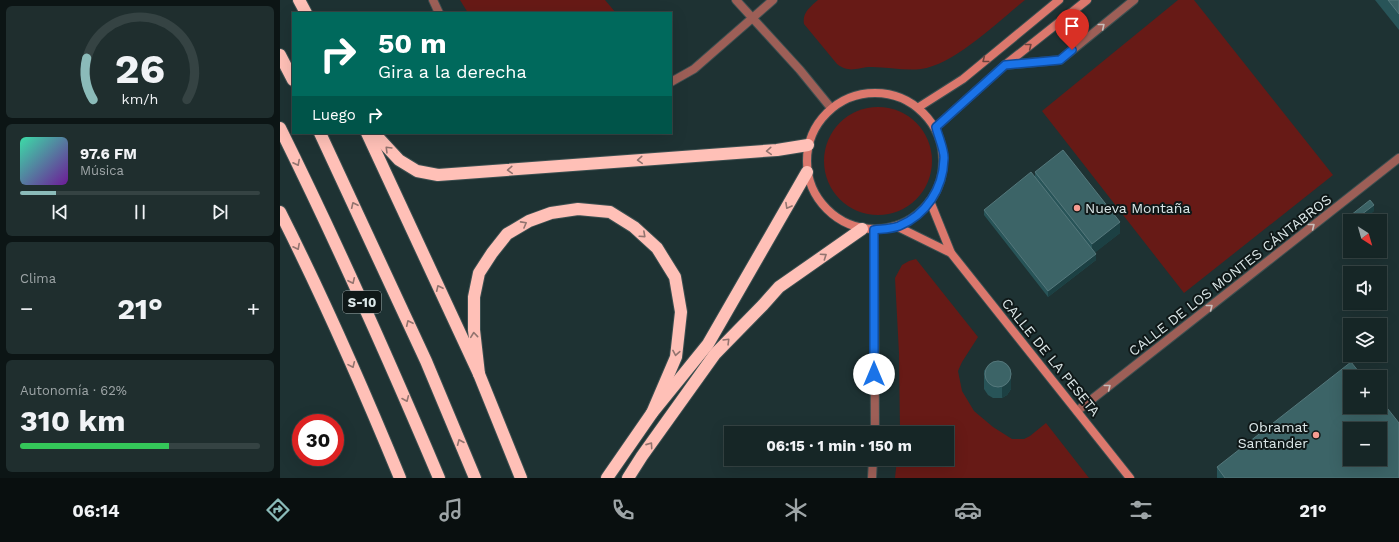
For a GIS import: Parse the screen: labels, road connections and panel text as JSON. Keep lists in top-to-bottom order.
{
  "streets": {
    "highway": ["S-10"],
    "main road": ["CALLE DE LA PESETA"],
    "street": ["CALLE DE LOS MONTES CÁNTABROS"]
  },
  "crossings": [
    ["CALLE DE LOS MONTES CÁNTABROS", "CALLE DE LA PESETA"]
  ],
  "one_way": ["CALLE DE LOS MONTES CÁNTABROS"],
  "places": ["Nueva Montaña", "Obramat Santander"],
  "north": "bottom right",
  "page": {
    "turn": ["50 m", "Gira a la derecha"],
    "then": "Luego",
    "song": ["97.6 FM", "Música"],
    "map_buttons": ["+", "−"],
    "tile": [
      "Clima",
      ["Autonomía · 62%", "310 km"]
    ],
    "heat": ["−", "21°", "+"],
    "limit": "30",
    "trip": "06:15 · 1 min · 150 m",
    "tabs": ["06:14", "21°"],
    "gauge": ["26", "km/h"]
  }
}
